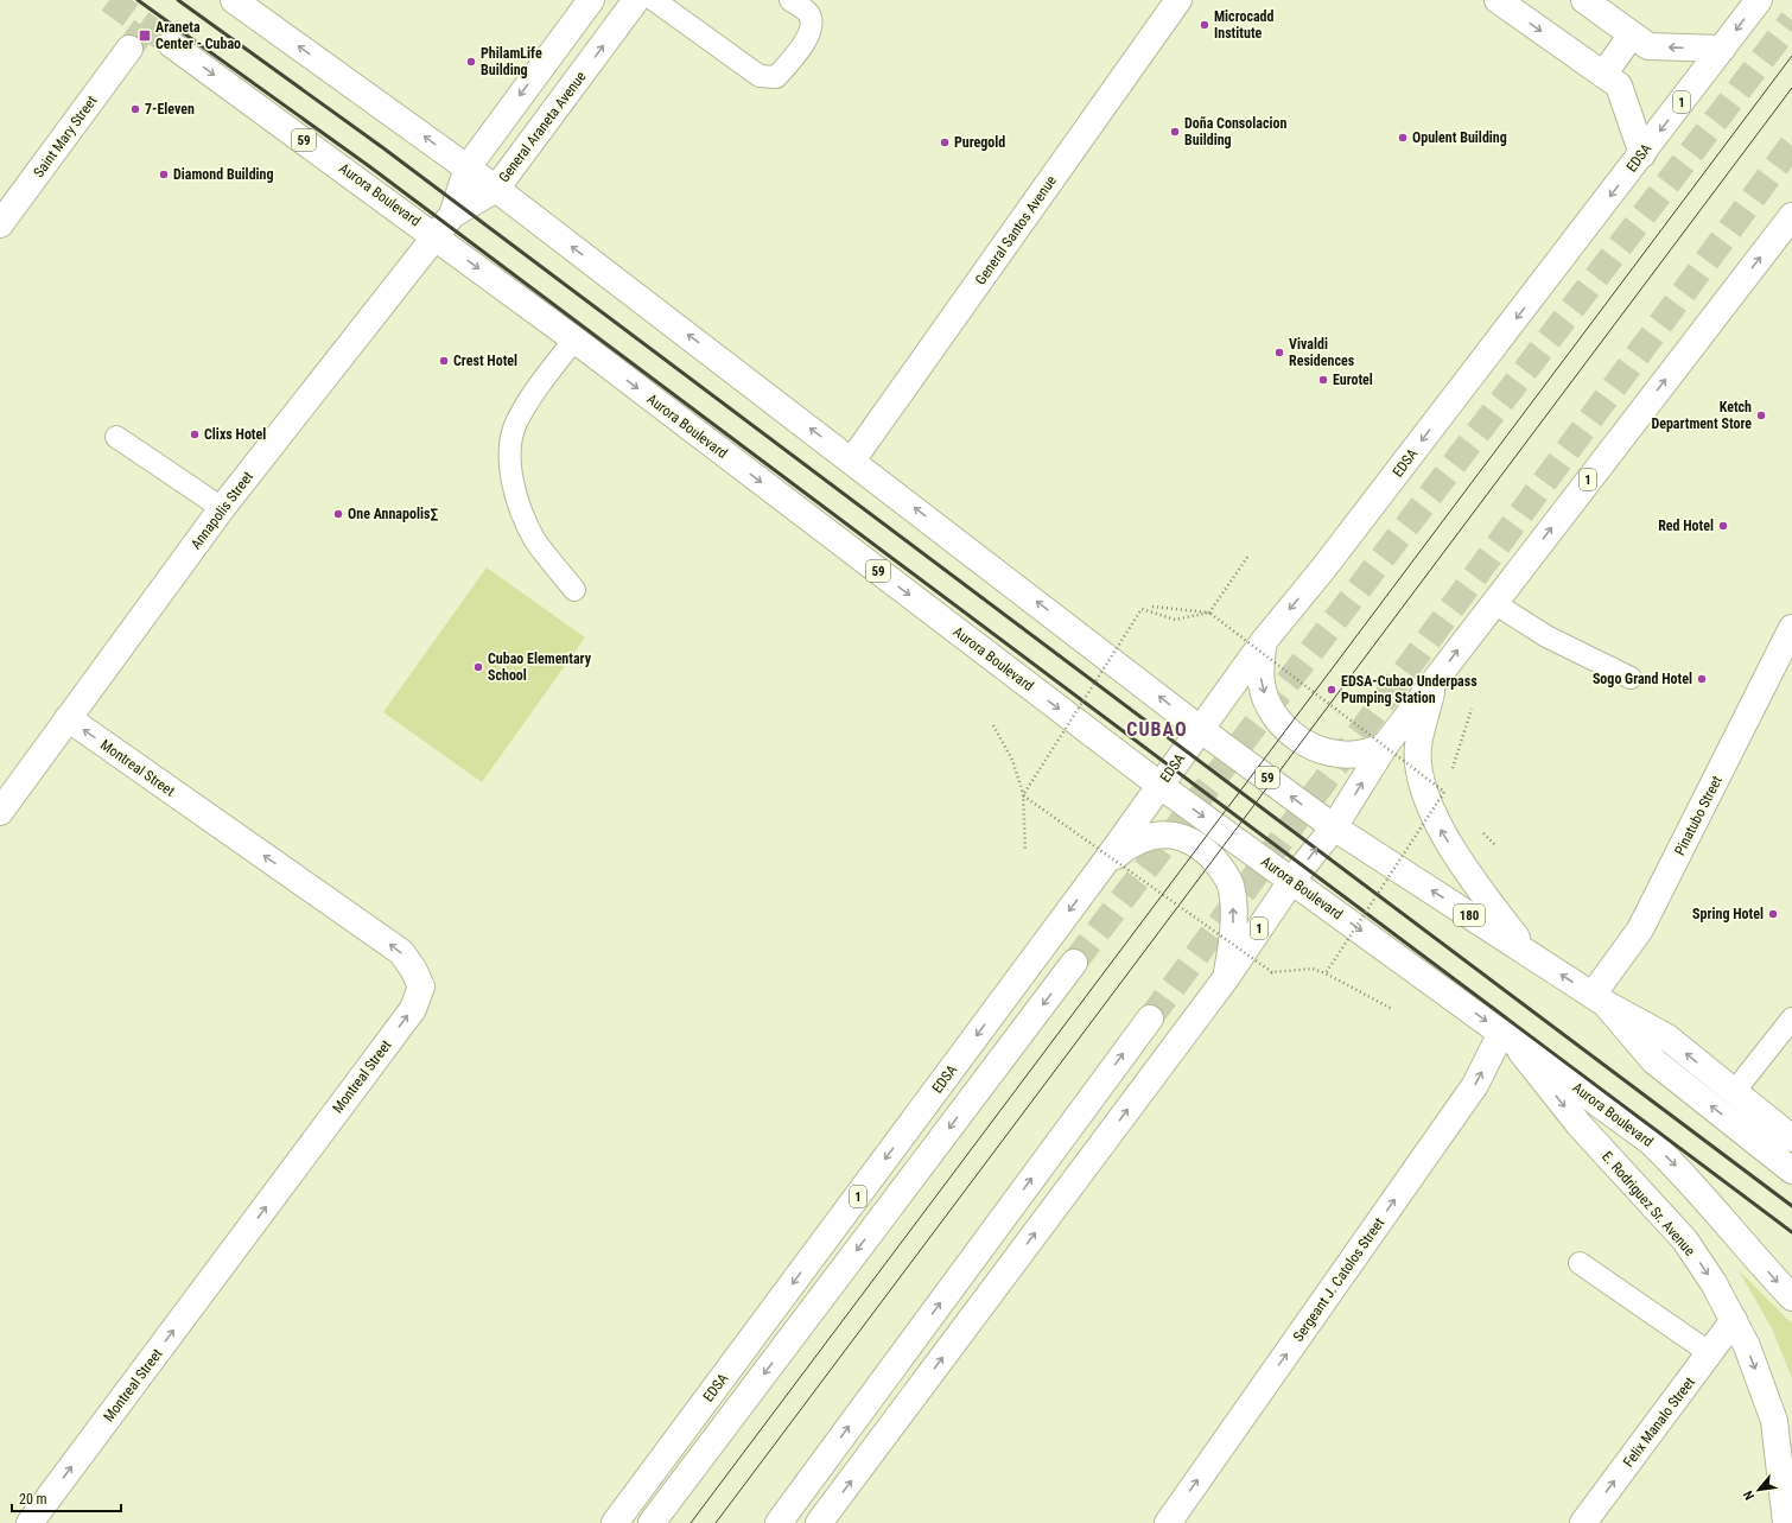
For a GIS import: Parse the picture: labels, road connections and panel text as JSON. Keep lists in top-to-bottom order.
{
  "streets": {
    "main road": [
      "1",
      "General Araneta Avenue",
      "Saint Mary Street",
      "59",
      "EDSA",
      "Aurora Boulevard",
      "General Santos Avenue",
      "Annapolis Street",
      "Montreal Street",
      "Pinatubo Street",
      "180",
      "E. Rodriguez Sr. Avenue",
      "Sergeant J. Catolos Street",
      "Felix Manalo Street"
    ]
  },
  "crossings": [
    ["1", "59"],
    ["1", "Aurora Boulevard"],
    ["1", "180"],
    ["General Araneta Avenue", "59"],
    ["General Araneta Avenue", "Annapolis Street"],
    ["59", "EDSA"],
    ["59", "General Santos Avenue"],
    ["59", "180"],
    ["EDSA", "Aurora Boulevard"],
    ["Aurora Boulevard", "Annapolis Street"],
    ["Aurora Boulevard", "E. Rodriguez Sr. Avenue"],
    ["Aurora Boulevard", "Sergeant J. Catolos Street"],
    ["Annapolis Street", "Montreal Street"],
    ["Pinatubo Street", "180"],
    ["E. Rodriguez Sr. Avenue", "Sergeant J. Catolos Street"],
    ["E. Rodriguez Sr. Avenue", "Felix Manalo Street"]
  ],
  "one_way": ["Sergeant J. Catolos Street", "Felix Manalo Street"],
  "districts": ["CUBAO"],
  "places": {
    "other": [
      "Microcadd Institute",
      "PhilamLife Building",
      "7-Eleven",
      "Doña Consolacion Building",
      "Opulent Building",
      "Puregold",
      "Diamond Building",
      "Vivaldi Residences",
      "Crest Hotel",
      "Eurotel",
      "Ketch Department Store",
      "Clixs Hotel",
      "One Annapolis∑",
      "Red Hotel",
      "Cubao Elementary School",
      "Sogo Grand Hotel",
      "EDSA-Cubao Underpass Pumping Station",
      "Spring Hotel"
    ],
    "transit": ["Araneta Center - Cubao"]
  },
  "scale_bar": "20 m",
  "north": "bottom left"
}
